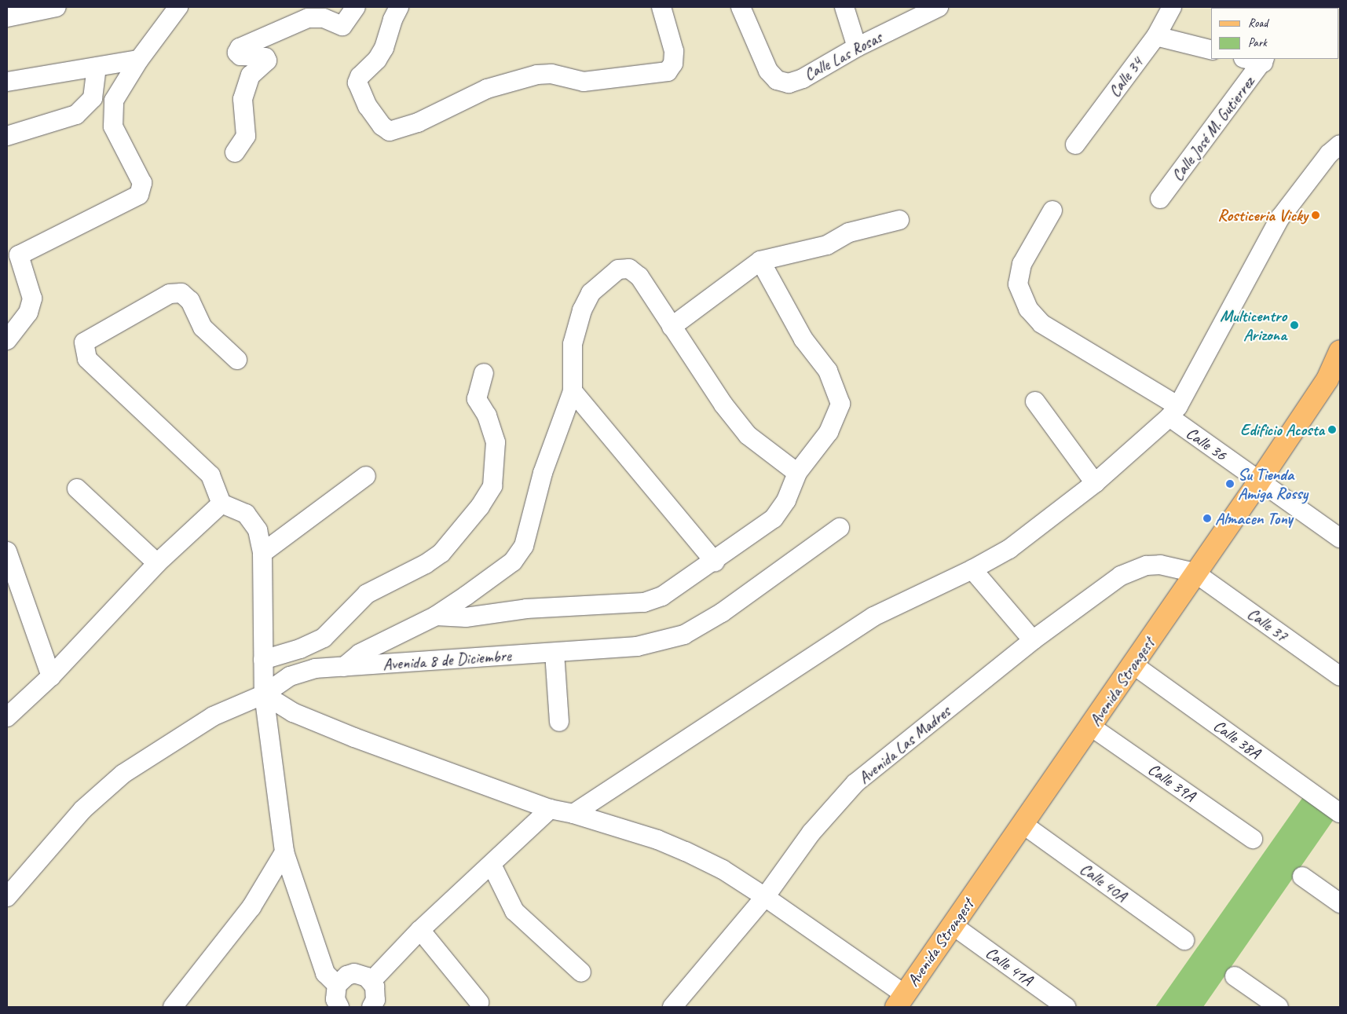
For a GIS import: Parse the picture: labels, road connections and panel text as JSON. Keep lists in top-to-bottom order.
{
  "streets": {
    "main road": ["Avenida Strongest"],
    "street": [
      "Calle Las Rosas",
      "Calle 34",
      "Calle José M. Gutierrez",
      "Calle 36",
      "Calle 37",
      "Avenida 8 de Diciembre",
      "Calle 38A",
      "Avenida Las Madres",
      "Calle 39A",
      "Calle 40A",
      "Calle 41A"
    ]
  },
  "crossings": [
    ["Calle 36", "Avenida Strongest"],
    ["Calle 37", "Avenida Strongest"],
    ["Calle 37", "Avenida Las Madres"],
    ["Avenida Strongest", "Calle 38A"],
    ["Avenida Strongest", "Avenida Las Madres"],
    ["Avenida Strongest", "Calle 39A"],
    ["Avenida Strongest", "Calle 40A"],
    ["Avenida Strongest", "Calle 41A"]
  ],
  "places": [
    "Rosticeria Vicky",
    "Multicentro Arizona",
    "Edificio Acosta",
    "Su Tienda Amiga Rossy",
    "Almacen Tony"
  ],
  "legend": ["Road", "Park"]
}
